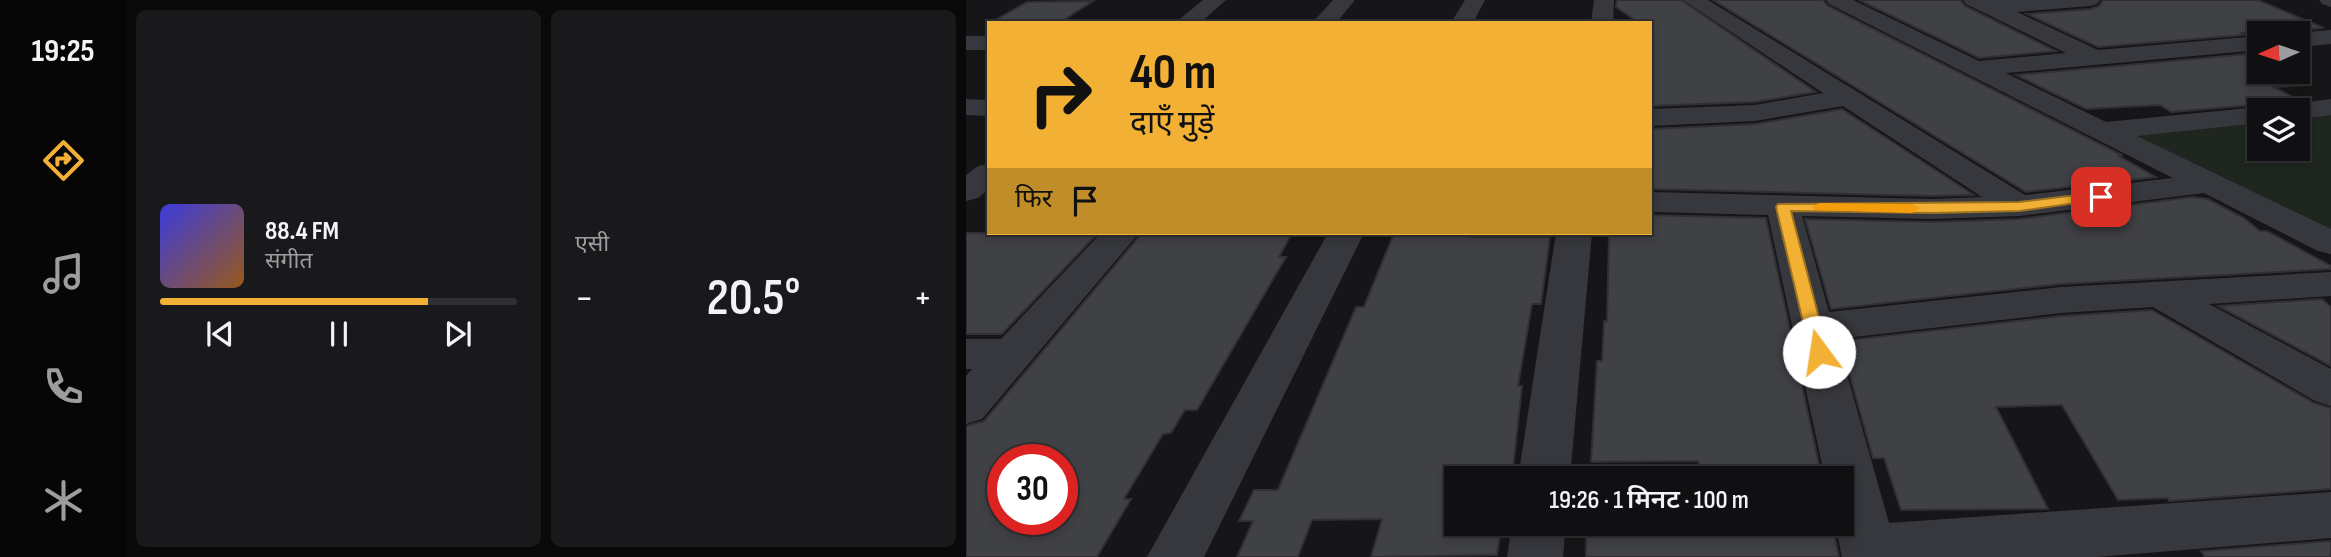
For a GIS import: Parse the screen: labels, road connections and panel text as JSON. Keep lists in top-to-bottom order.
{
  "north": "left",
  "page": {
    "tabs": "19:25",
    "tile": "एसी",
    "turn": ["40 m", "दाएँ मुड़ें"],
    "then": "फिर",
    "song": ["88.4 FM", "संगीत"],
    "heat": ["−", "20.5°", "+"],
    "limit": "30",
    "trip": "19:26 · 1 मिनट · 100 m"
  }
}
